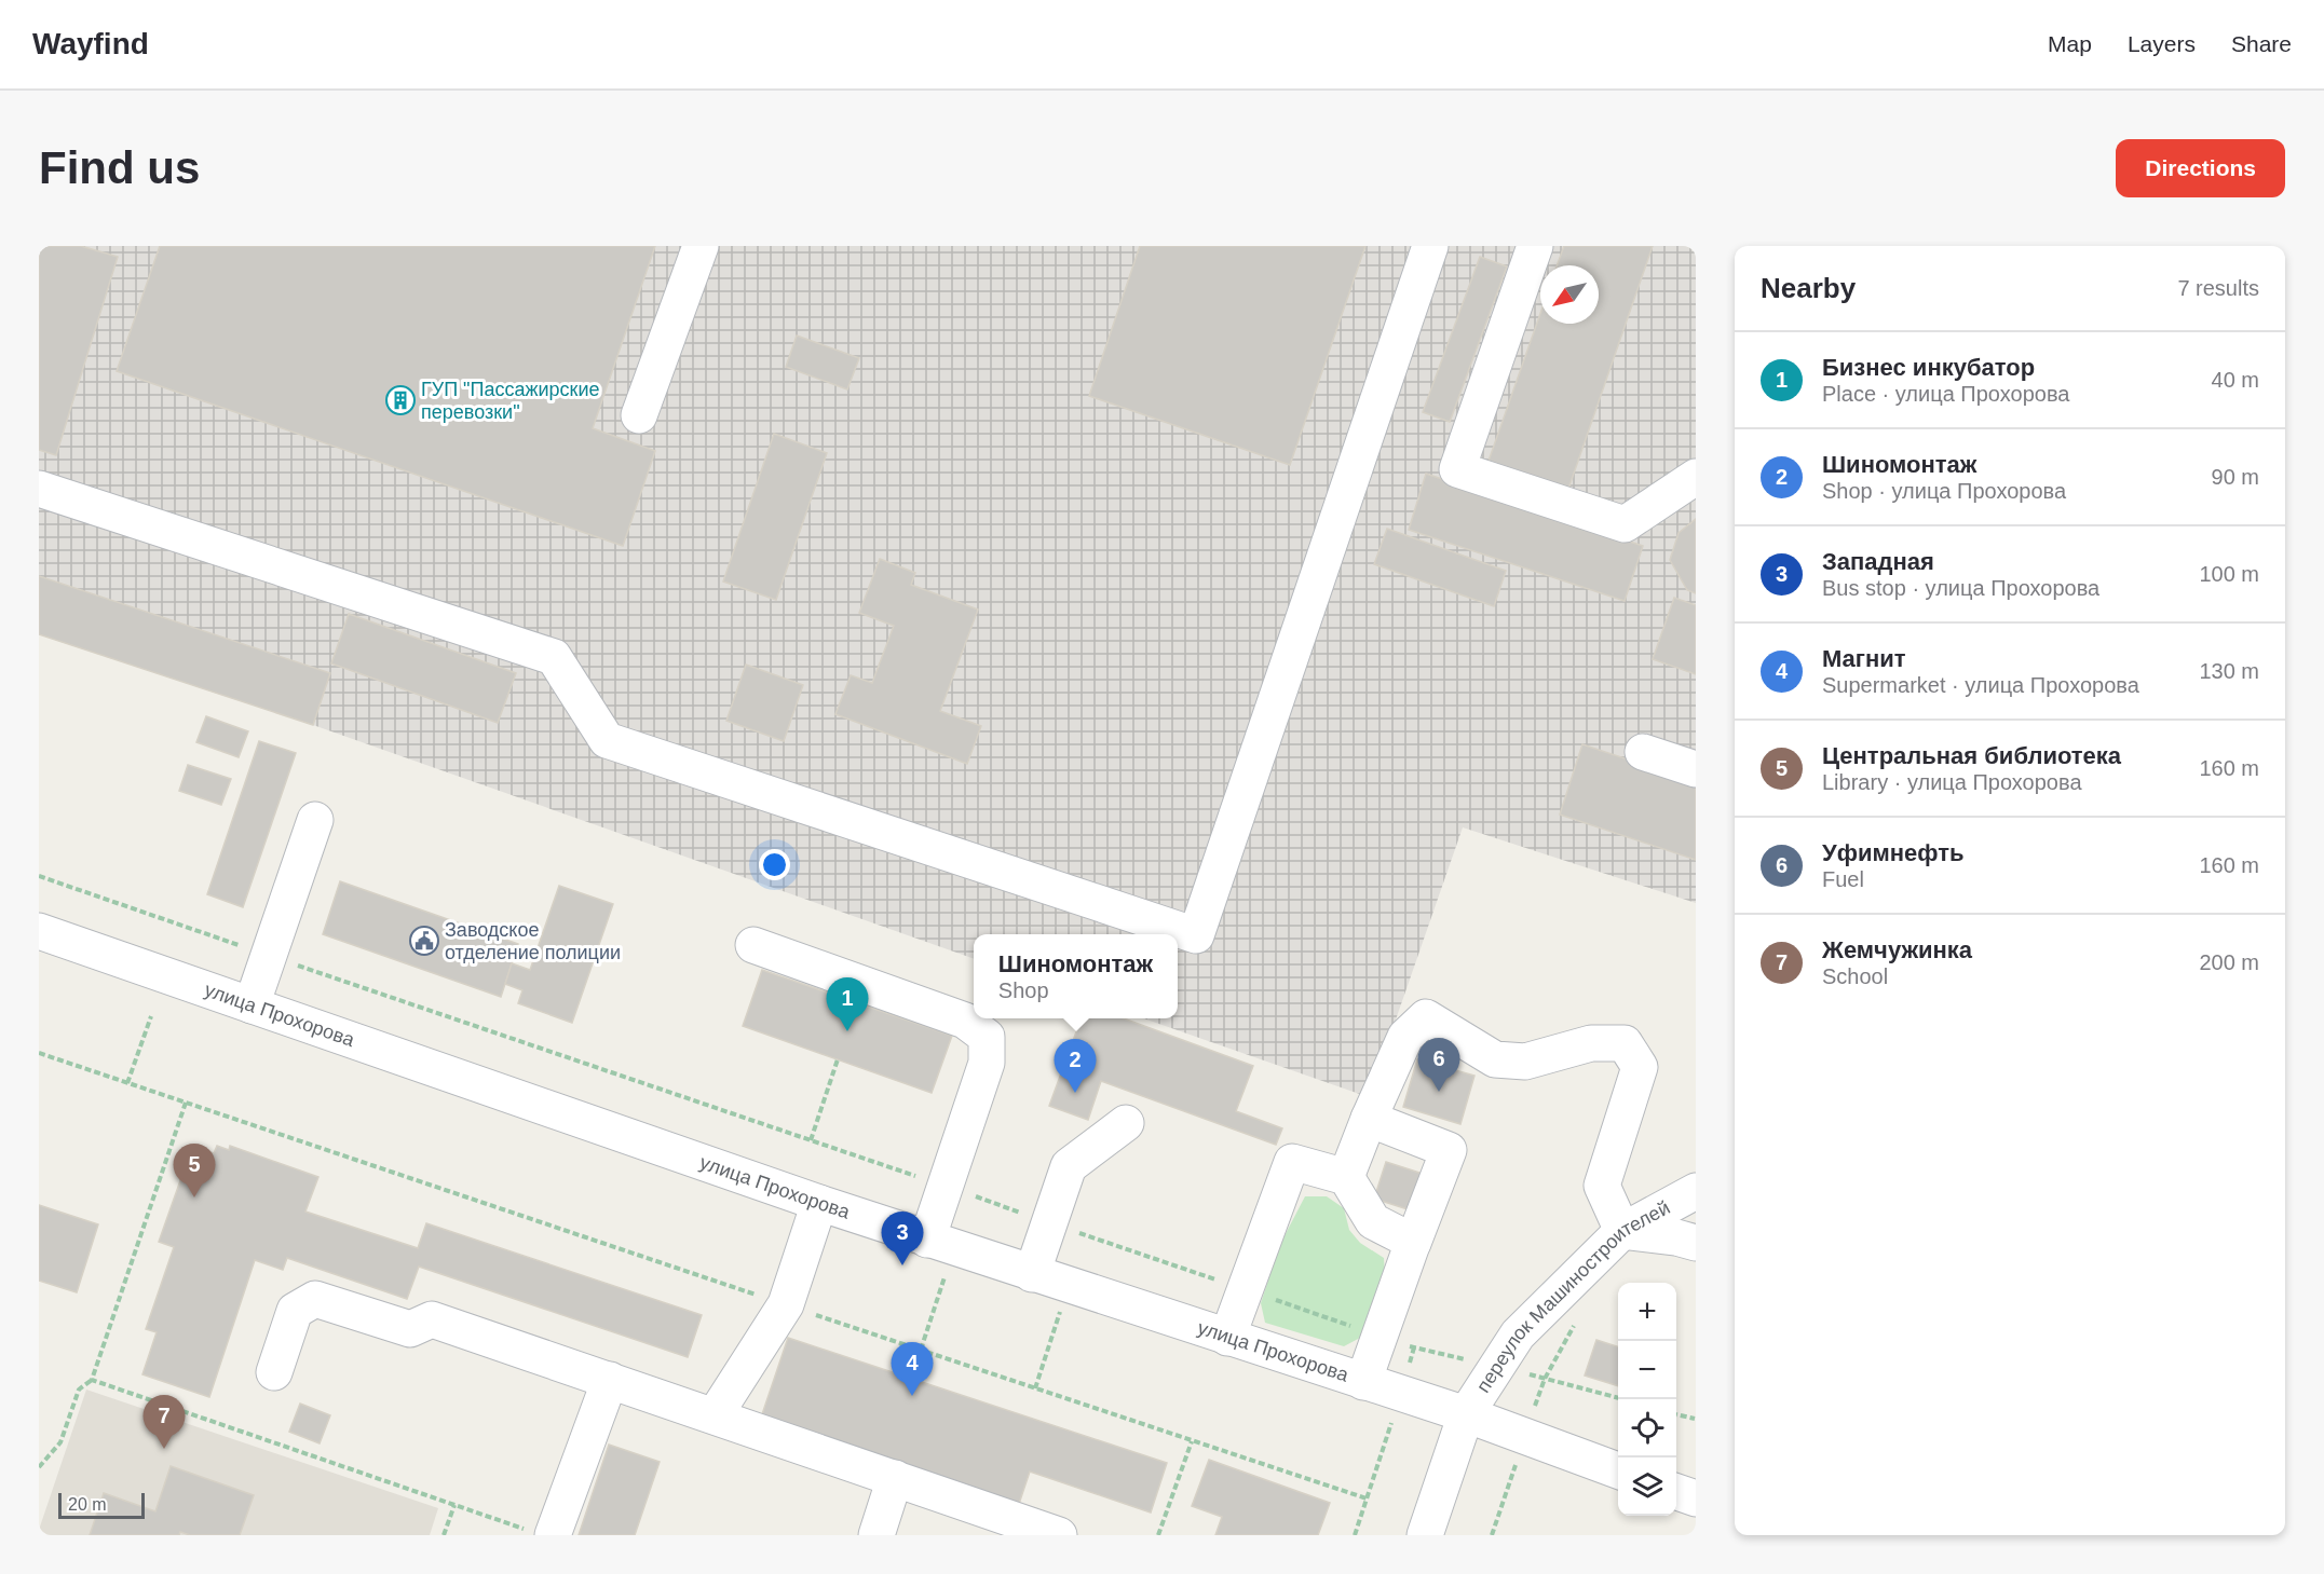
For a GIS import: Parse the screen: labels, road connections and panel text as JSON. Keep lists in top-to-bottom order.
{
  "streets": {
    "street": ["улица Прохорова", "переулок Машиностроителей"]
  },
  "crossings": [
    ["улица Прохорова", "переулок Машиностроителей"]
  ],
  "places": {
    "building": ["ГУП \"Пассажирские перевозки\""],
    "public building": ["Заводское отделение полиции"]
  },
  "scale_bar": "20 m",
  "north": "bottom left",
  "page": {
    "header": "Wayfind",
    "nav": ["Map", "Layers", "Share"],
    "buttons": "Directions",
    "title": "Find us",
    "heading": ["Nearby", "7 results"],
    "list": [
      {
        "mark": "1",
        "name": "Бизнес инкубатор",
        "note": "Place · улица Прохорова",
        "value": "40 m"
      },
      {
        "mark": "2",
        "name": "Шиномонтаж",
        "note": "Shop · улица Прохорова",
        "value": "90 m"
      },
      {
        "mark": "3",
        "name": "Западная",
        "note": "Bus stop · улица Прохорова",
        "value": "100 m"
      },
      {
        "mark": "4",
        "name": "Магнит",
        "note": "Supermarket · улица Прохорова",
        "value": "130 m"
      },
      {
        "mark": "5",
        "name": "Центральная библиотека",
        "note": "Library · улица Прохорова",
        "value": "160 m"
      },
      {
        "mark": "6",
        "name": "Уфимнефть",
        "note": "Fuel",
        "value": "160 m"
      },
      {
        "mark": "7",
        "name": "Жемчужинка",
        "note": "School",
        "value": "200 m"
      }
    ],
    "popup": ["Шиномонтаж", "Shop"],
    "pins": [
      "1",
      "6",
      "2",
      "5",
      "3",
      "4",
      "7"
    ],
    "map_buttons": ["+", "−"],
    "scale": "20 m"
  }
}
